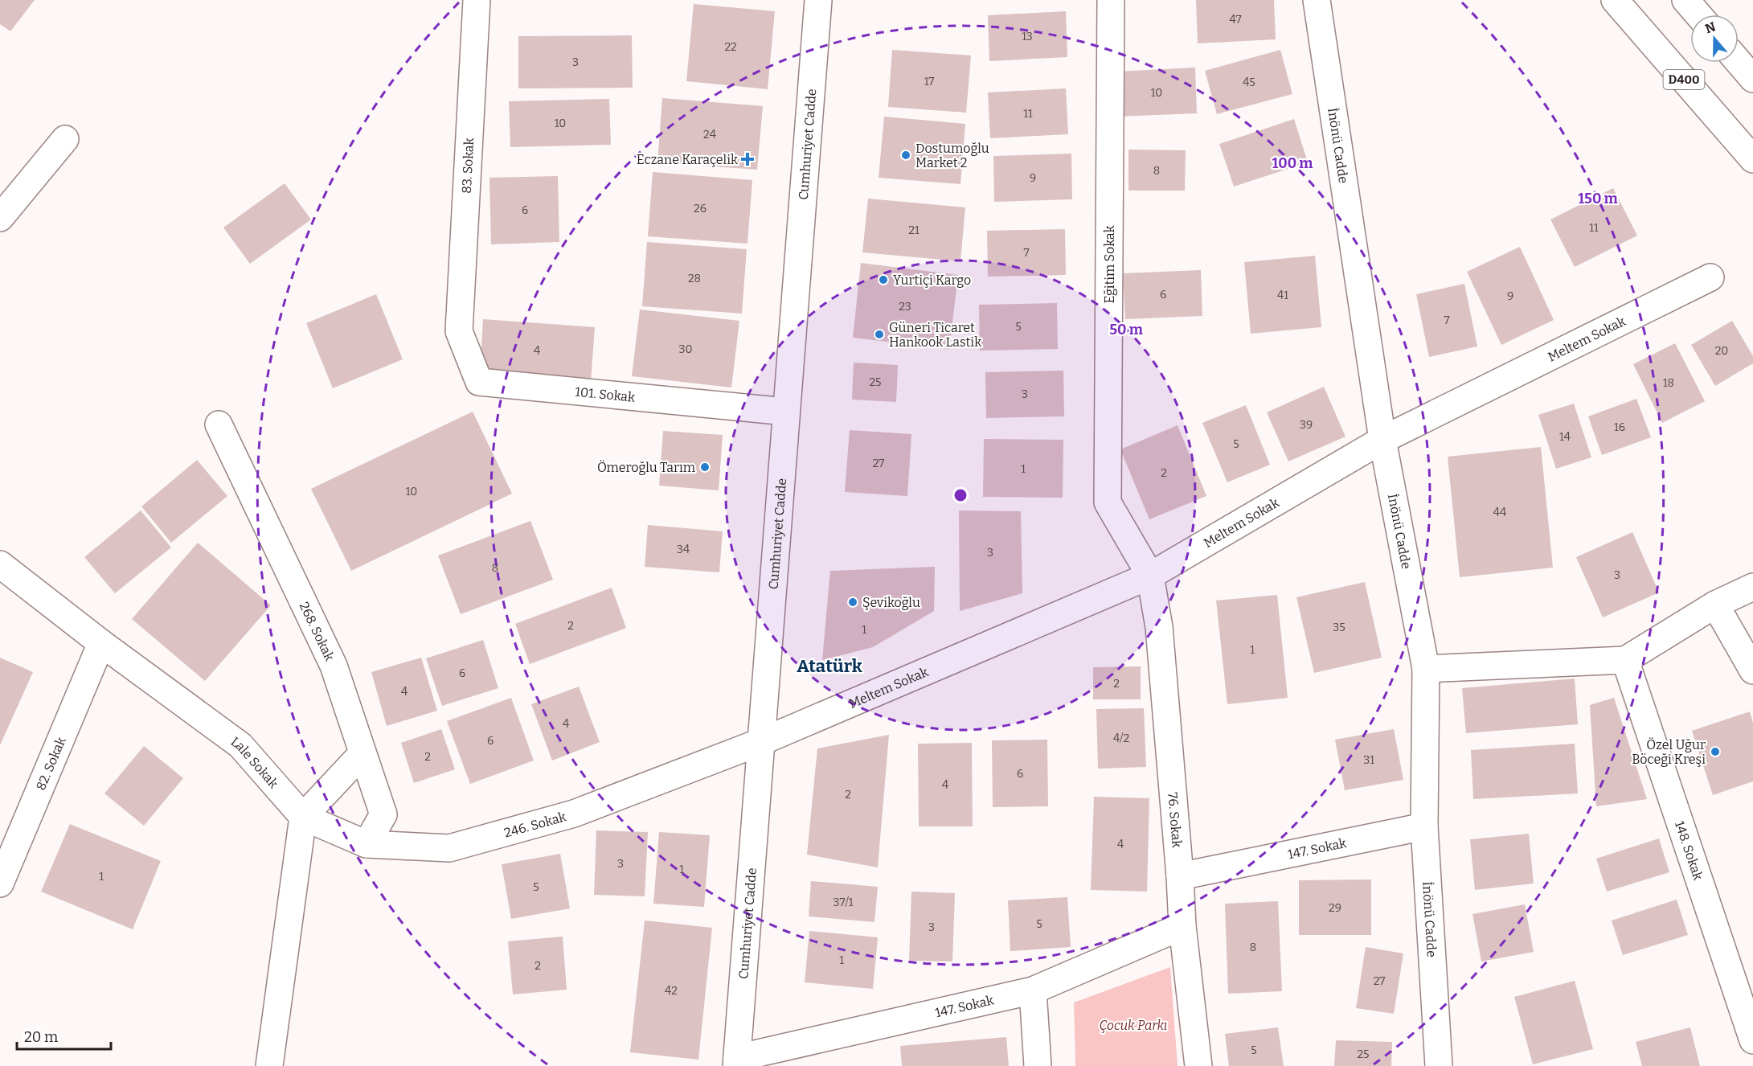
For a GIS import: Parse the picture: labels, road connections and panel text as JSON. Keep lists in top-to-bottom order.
{
  "streets": {
    "main road": [
      "D400",
      "Cumhuriyet Cadde",
      "İnönü Cadde",
      "83. Sokak",
      "Eğitim Sokak",
      "Meltem Sokak",
      "101. Sokak",
      "268. Sokak",
      "82. Sokak",
      "Lale Sokak",
      "76. Sokak",
      "246. Sokak",
      "147. Sokak",
      "148. Sokak"
    ]
  },
  "crossings": [
    ["Cumhuriyet Cadde", "Meltem Sokak"],
    ["Cumhuriyet Cadde", "101. Sokak"],
    ["Cumhuriyet Cadde", "246. Sokak"],
    ["Cumhuriyet Cadde", "147. Sokak"],
    ["İnönü Cadde", "Meltem Sokak"],
    ["İnönü Cadde", "147. Sokak"],
    ["83. Sokak", "101. Sokak"],
    ["Eğitim Sokak", "Meltem Sokak"],
    ["Eğitim Sokak", "76. Sokak"],
    ["Meltem Sokak", "76. Sokak"],
    ["Meltem Sokak", "246. Sokak"],
    ["268. Sokak", "246. Sokak"],
    ["82. Sokak", "Lale Sokak"],
    ["Lale Sokak", "246. Sokak"],
    ["76. Sokak", "147. Sokak"]
  ],
  "districts": ["Atatürk"],
  "parks": ["Çocuk Parkı"],
  "places": {
    "other": [
      "Dostumoğlu Market 2",
      "Yurtiçi Kargo",
      "Güneri Ticaret Hankook Lastik",
      "Ömeroğlu Tarım",
      "Şevikoğlu",
      "Özel Uğur Böceği Kreşi"
    ],
    "health": ["Eczane Karaçelik"]
  },
  "house_numbers": [
    "47",
    "13",
    "22",
    "3",
    "17",
    "45",
    "10",
    "11",
    "10",
    "24",
    "8",
    "9",
    "26",
    "6",
    "11",
    "21",
    "7",
    "28",
    "6",
    "41",
    "9",
    "23",
    "7",
    "5",
    "30",
    "4",
    "20",
    "25",
    "18",
    "3",
    "39",
    "16",
    "14",
    "5",
    "27",
    "1",
    "2",
    "10",
    "44",
    "34",
    "3",
    "8",
    "3",
    "2",
    "35",
    "1",
    "1",
    "6",
    "2",
    "4",
    "4",
    "4/2",
    "6",
    "2",
    "31",
    "6",
    "4",
    "2",
    "4",
    "3",
    "1",
    "1",
    "5",
    "37/1",
    "29",
    "5",
    "3",
    "8",
    "1",
    "2",
    "27",
    "42",
    "5",
    "25"
  ],
  "scale_bar": "20 m",
  "north": "top",
  "rings": ["100 m", "150 m", "50 m"]
}
